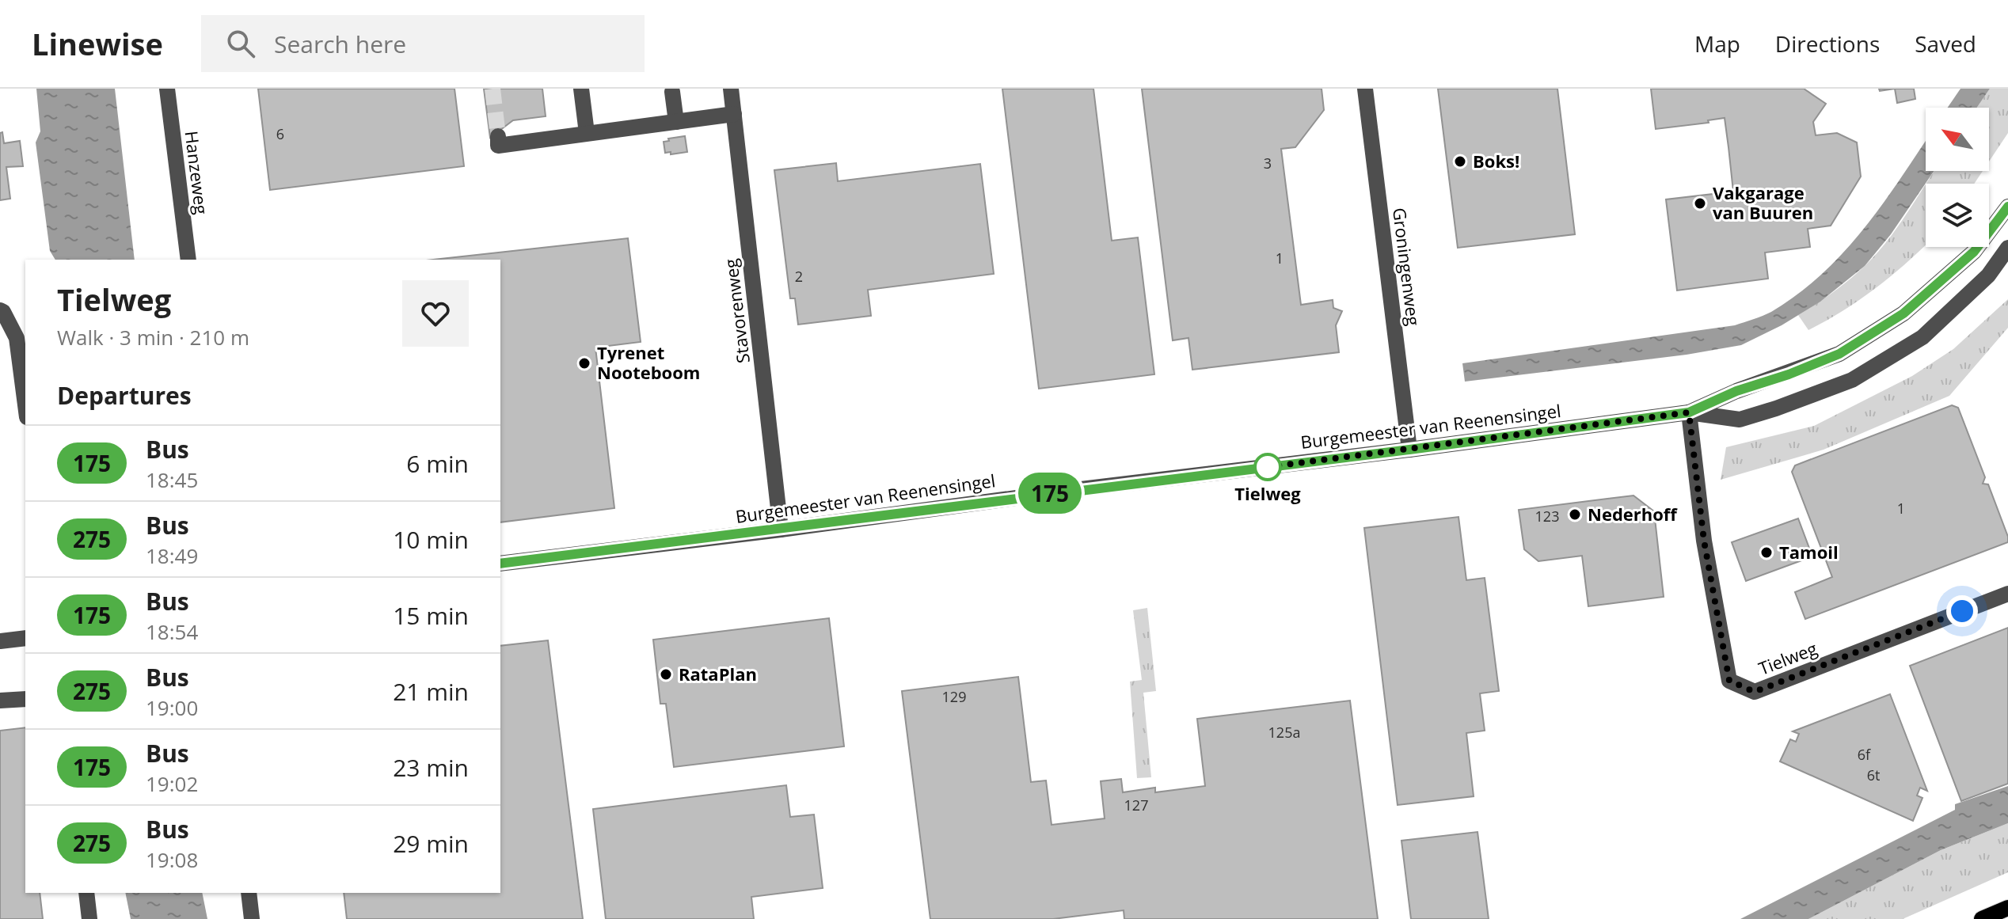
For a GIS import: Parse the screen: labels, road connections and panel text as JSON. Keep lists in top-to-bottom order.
{
  "streets": {
    "street": [
      "Hanzeweg",
      "Groningenweg",
      "Stavorenweg",
      "Burgemeester van Reenensingel",
      "Tielweg"
    ]
  },
  "crossings": [
    ["Groningenweg", "Burgemeester van Reenensingel"],
    ["Stavorenweg", "Burgemeester van Reenensingel"],
    ["Burgemeester van Reenensingel", "Tielweg"]
  ],
  "places": [
    "Boks!",
    "Vakgarage van Buuren",
    "Tyrenet Nooteboom",
    "Tielweg",
    "Nederhoff",
    "Tamoil",
    "RataPlan"
  ],
  "lines": ["bus line 175"],
  "house_numbers": [
    "6",
    "3",
    "1",
    "2",
    "1",
    "123",
    "129",
    "125a",
    "6f",
    "6t",
    "127"
  ],
  "north": "top left",
  "page": {
    "header": "Linewise",
    "search": "Search here",
    "nav": ["Map", "Directions", "Saved"],
    "on_map": "175",
    "heading": [
      ["Tielweg", "Walk · 3 min · 210 m"],
      "Departures"
    ],
    "list": [
      {
        "mark": "175",
        "name": "Bus",
        "note": "18:45",
        "value": "6 min"
      },
      {
        "mark": "275",
        "name": "Bus",
        "note": "18:49",
        "value": "10 min"
      },
      {
        "mark": "175",
        "name": "Bus",
        "note": "18:54",
        "value": "15 min"
      },
      {
        "mark": "275",
        "name": "Bus",
        "note": "19:00",
        "value": "21 min"
      },
      {
        "mark": "175",
        "name": "Bus",
        "note": "19:02",
        "value": "23 min"
      },
      {
        "mark": "275",
        "name": "Bus",
        "note": "19:08",
        "value": "29 min"
      }
    ]
  }
}
